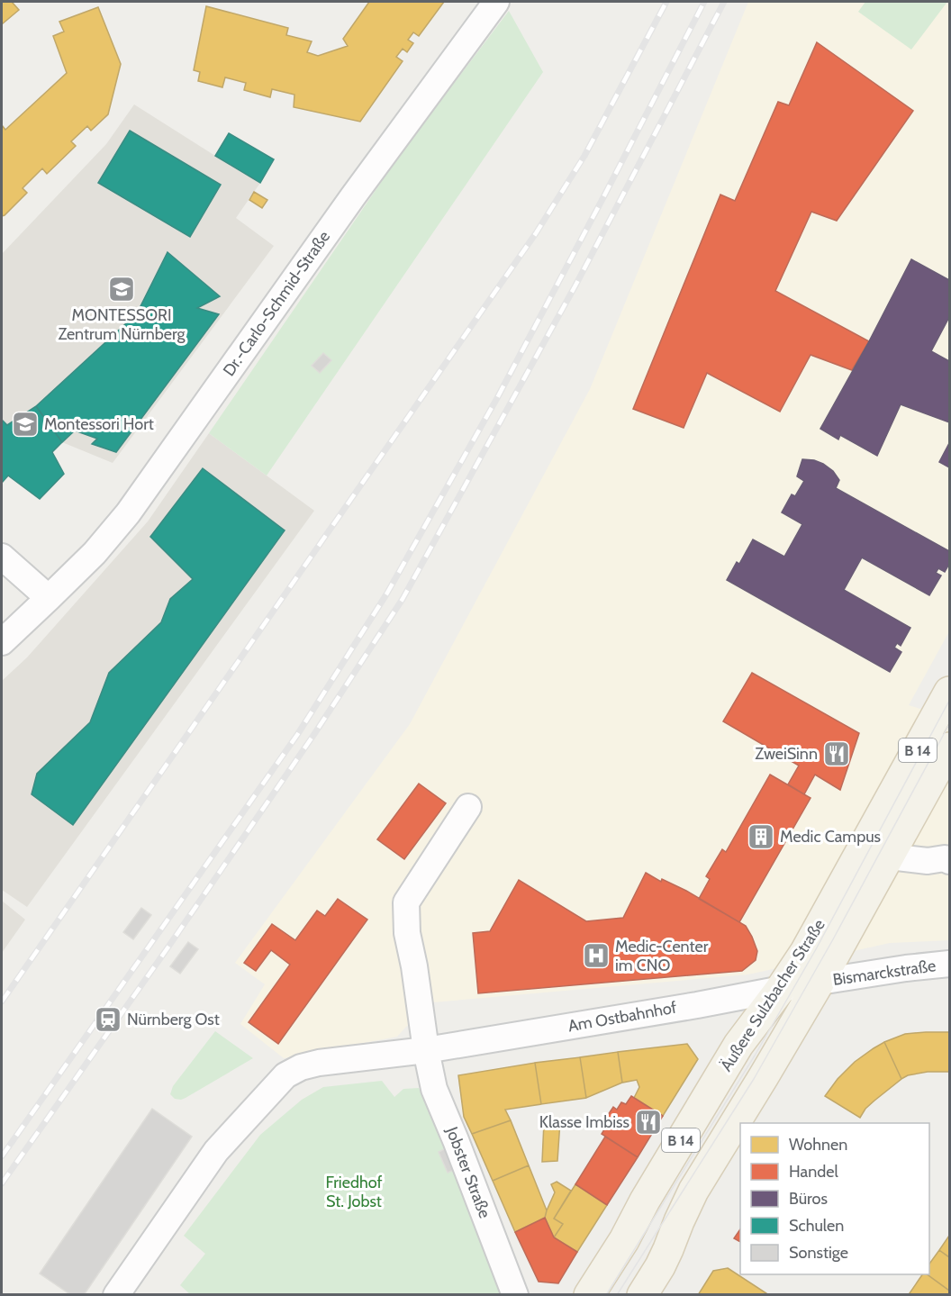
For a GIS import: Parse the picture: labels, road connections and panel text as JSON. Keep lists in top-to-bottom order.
{
  "streets": {
    "main road": ["B 14", "Äußere Sulzbacher Straße"],
    "street": [
      "Dr.-Carlo-Schmid-Straße",
      "Bismarckstraße",
      "Am Ostbahnhof",
      "Jobster Straße"
    ]
  },
  "crossings": [
    ["Bismarckstraße", "Äußere Sulzbacher Straße"],
    ["Bismarckstraße", "Am Ostbahnhof"],
    ["Äußere Sulzbacher Straße", "Am Ostbahnhof"],
    ["Am Ostbahnhof", "Jobster Straße"]
  ],
  "parks": ["Friedhof St. Jobst"],
  "places": {
    "school or university": ["MONTESSORI Zentrum Nürnberg", "Montessori Hort"],
    "restaurant": ["ZweiSinn", "Klasse Imbiss"],
    "building": ["Medic Campus"],
    "hospital": ["Medic-Center im CNO"],
    "station": ["Nürnberg Ost"]
  },
  "legend": [
    "Wohnen",
    "Handel",
    "Büros",
    "Schulen",
    "Sonstige"
  ]
}
